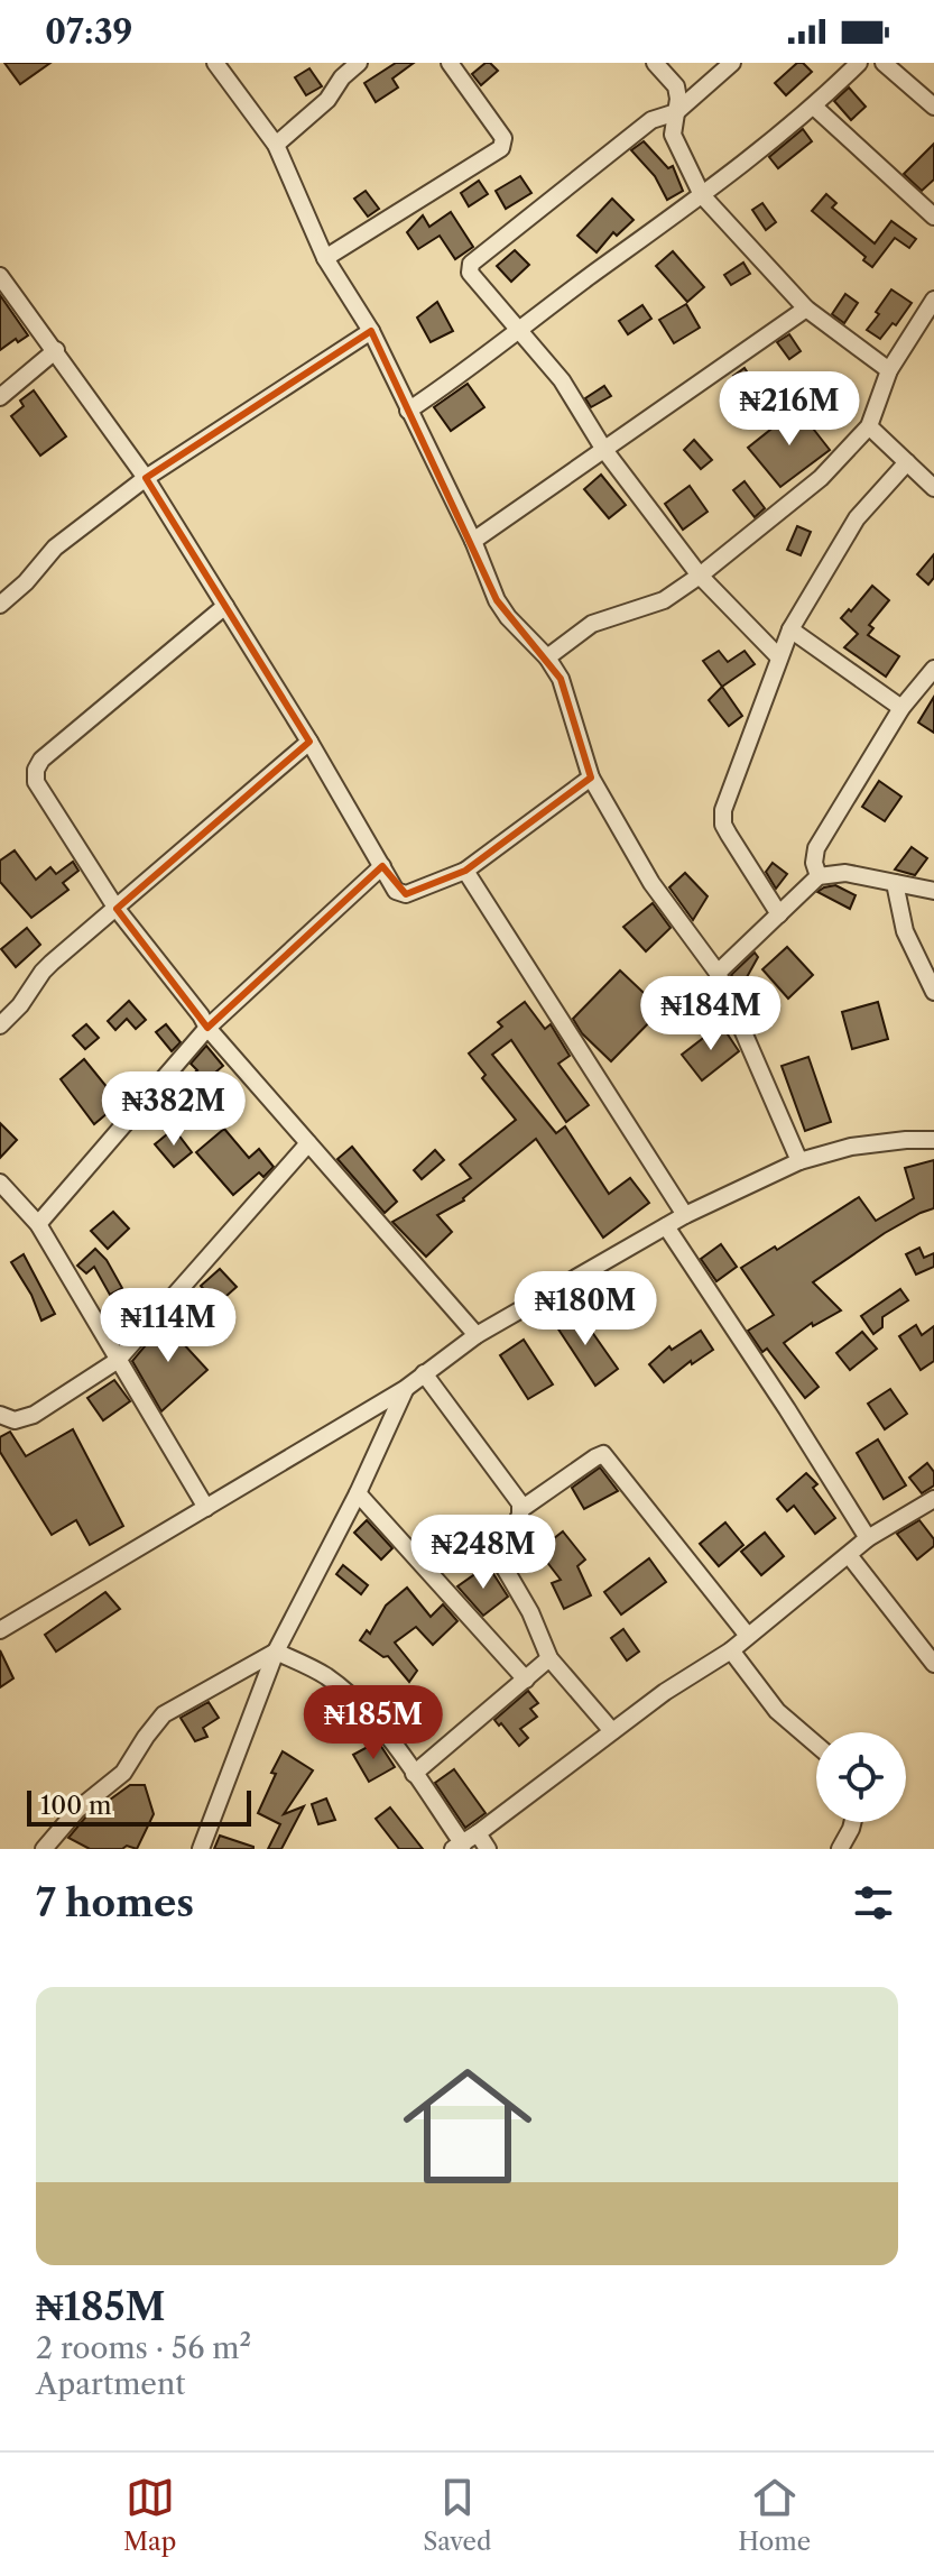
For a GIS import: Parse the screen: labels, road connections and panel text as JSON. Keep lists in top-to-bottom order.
{
  "scale_bar": "100 m",
  "page": {
    "status": "07:39",
    "price": [
      "₦216M",
      "₦184M",
      "₦382M",
      "₦180M",
      "₦114M",
      "₦248M",
      "₦185M"
    ],
    "scale": "100 m",
    "heading": "7 homes",
    "list": [
      {
        "name": "₦185M",
        "note": "2 rooms · 56 m² · Apartment"
      }
    ],
    "tabs": ["Map", "Saved", "Home"]
  }
}
